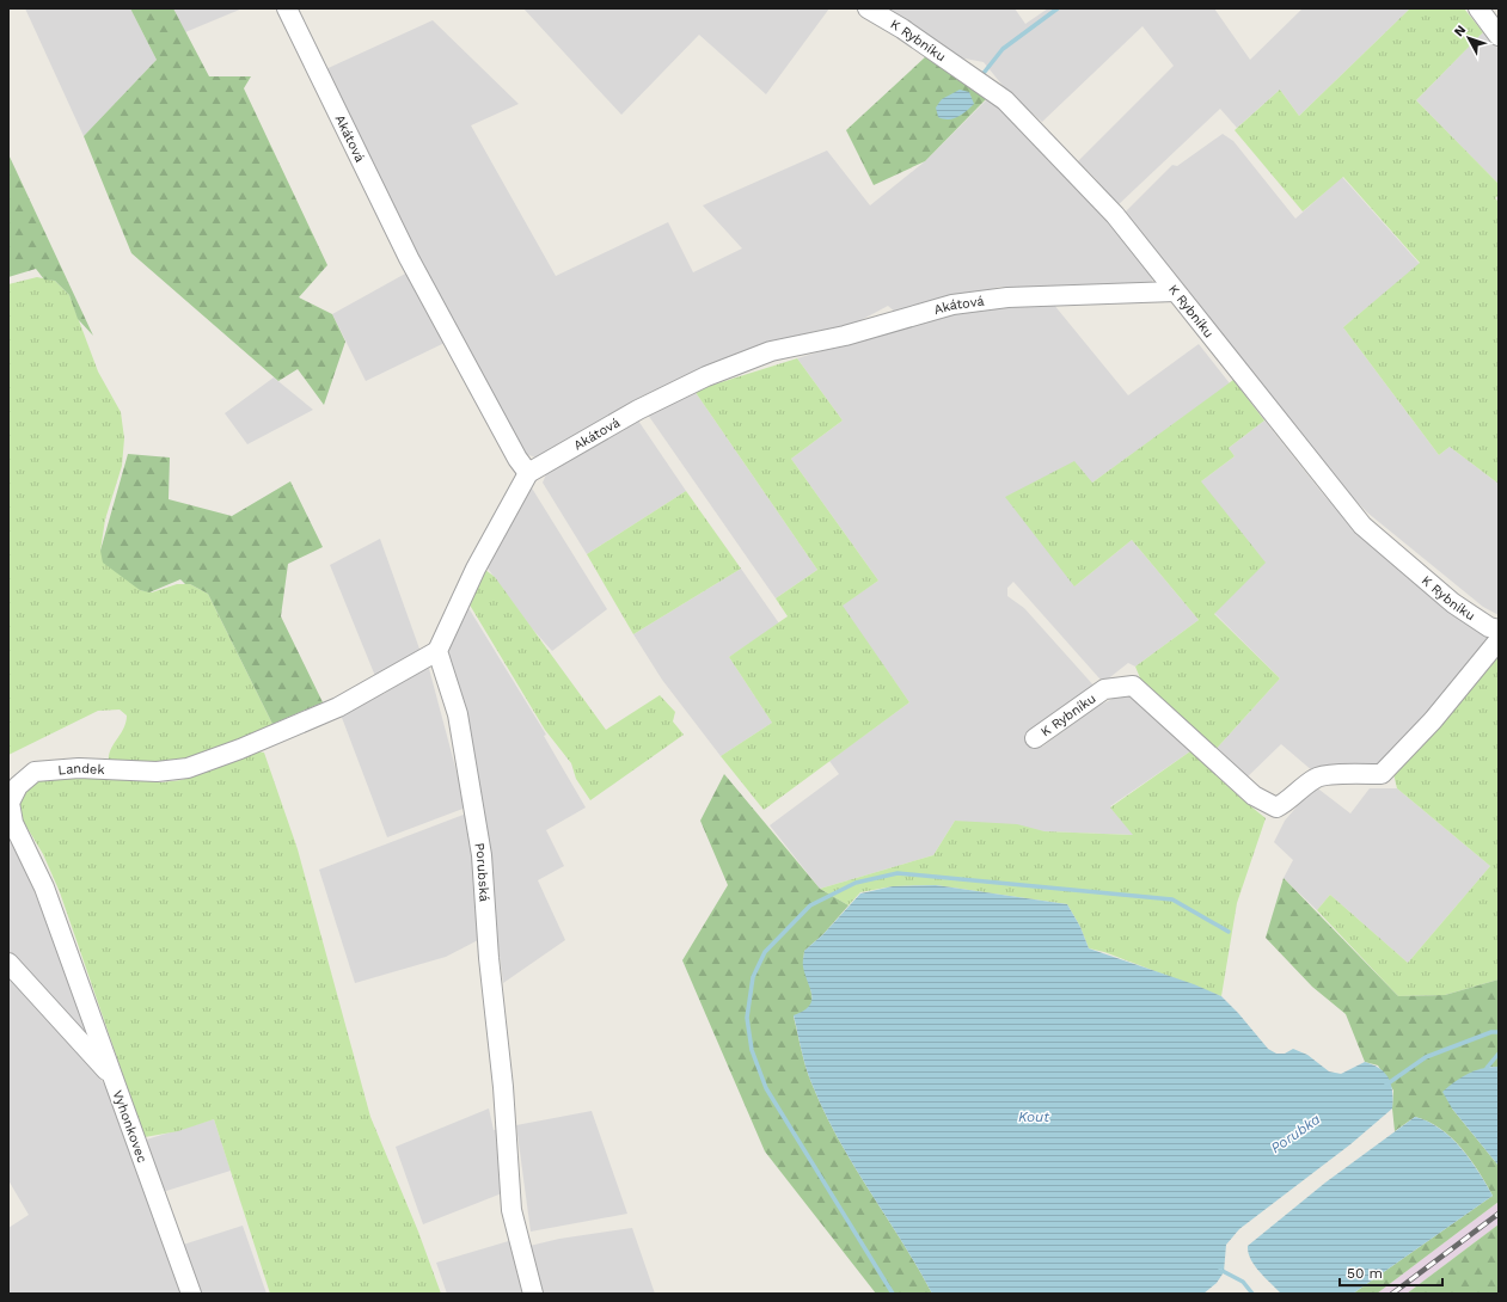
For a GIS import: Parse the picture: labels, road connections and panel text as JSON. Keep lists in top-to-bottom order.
{
  "streets": {
    "street": [
      "K Rybníku",
      "Akátová",
      "Landek",
      "Porubská",
      "Vyhonkovec"
    ]
  },
  "crossings": [
    ["K Rybníku", "Akátová"],
    ["Landek", "Porubská"],
    ["Landek", "Vyhonkovec"]
  ],
  "water": ["Kout", "Porubka"],
  "scale_bar": "50 m",
  "north": "top left"
}
